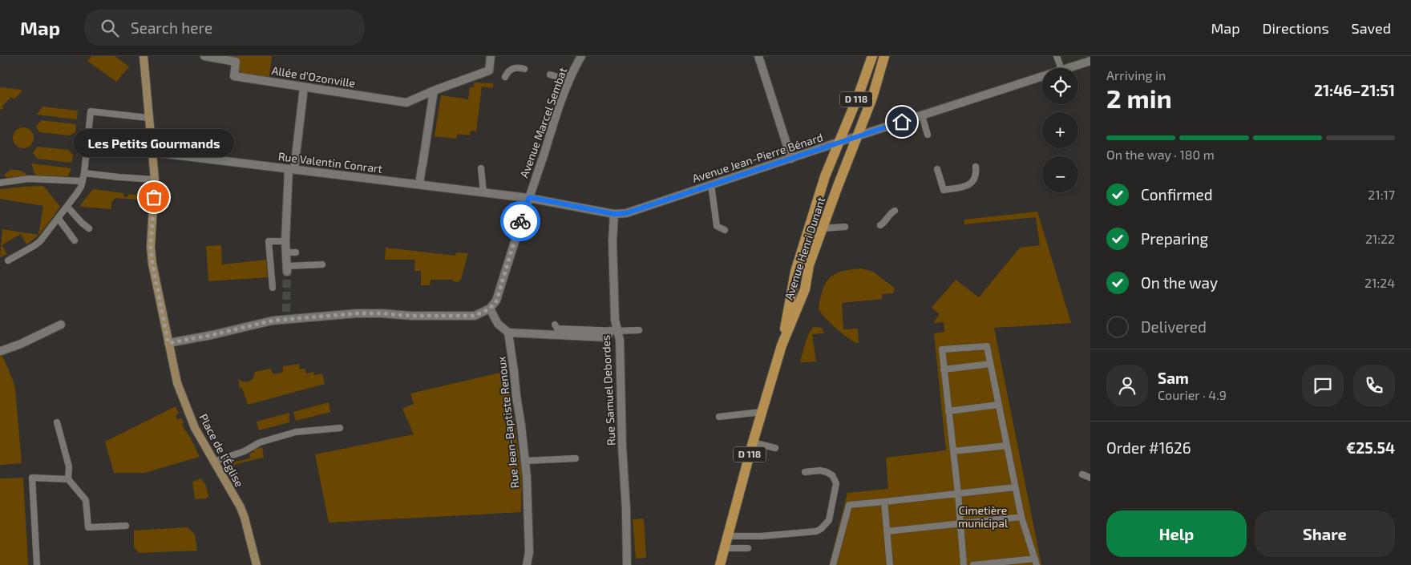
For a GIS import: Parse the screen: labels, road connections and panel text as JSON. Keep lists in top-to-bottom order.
{
  "streets": {
    "main road": ["D 118", "Avenue Henri Dunant", "Place de l'Église"],
    "street": [
      "Allée d'Ozonville",
      "Avenue Marcel Sembat",
      "Avenue Jean-Pierre Bénard",
      "Rue Valentin Conrart",
      "Rue Samuel Debordes",
      "Rue Jean-Baptiste Renoux"
    ]
  },
  "crossings": [
    ["D 118", "Avenue Jean-Pierre Bénard"],
    ["D 118", "Avenue Henri Dunant"],
    ["Avenue Marcel Sembat", "Rue Valentin Conrart"],
    ["Avenue Jean-Pierre Bénard", "Rue Valentin Conrart"],
    ["Avenue Jean-Pierre Bénard", "Avenue Henri Dunant"],
    ["Avenue Jean-Pierre Bénard", "Rue Samuel Debordes"],
    ["Rue Valentin Conrart", "Rue Samuel Debordes"],
    ["Rue Valentin Conrart", "Place de l'Église"]
  ],
  "parks": ["Cimetière municipal"],
  "places": ["Les Petits Gourmands"],
  "page": {
    "header": "Map",
    "search": "Search here",
    "nav": ["Map", "Directions", "Saved"],
    "heading": ["2 min", "Arriving in", "21:46–21:51"],
    "panel": [
      "Sam",
      "Courier · 4.9",
      "Order #1626",
      "€25.54"
    ],
    "map_buttons": ["+", "−"],
    "bar": "On the way · 180 m",
    "bubble": "Les Petits Gourmands",
    "list": [
      ["Confirmed", "21:17"],
      ["Preparing", "21:22"],
      ["On the way", "21:24"],
      "Delivered"
    ],
    "buttons": ["Help", "Share"]
  }
}
